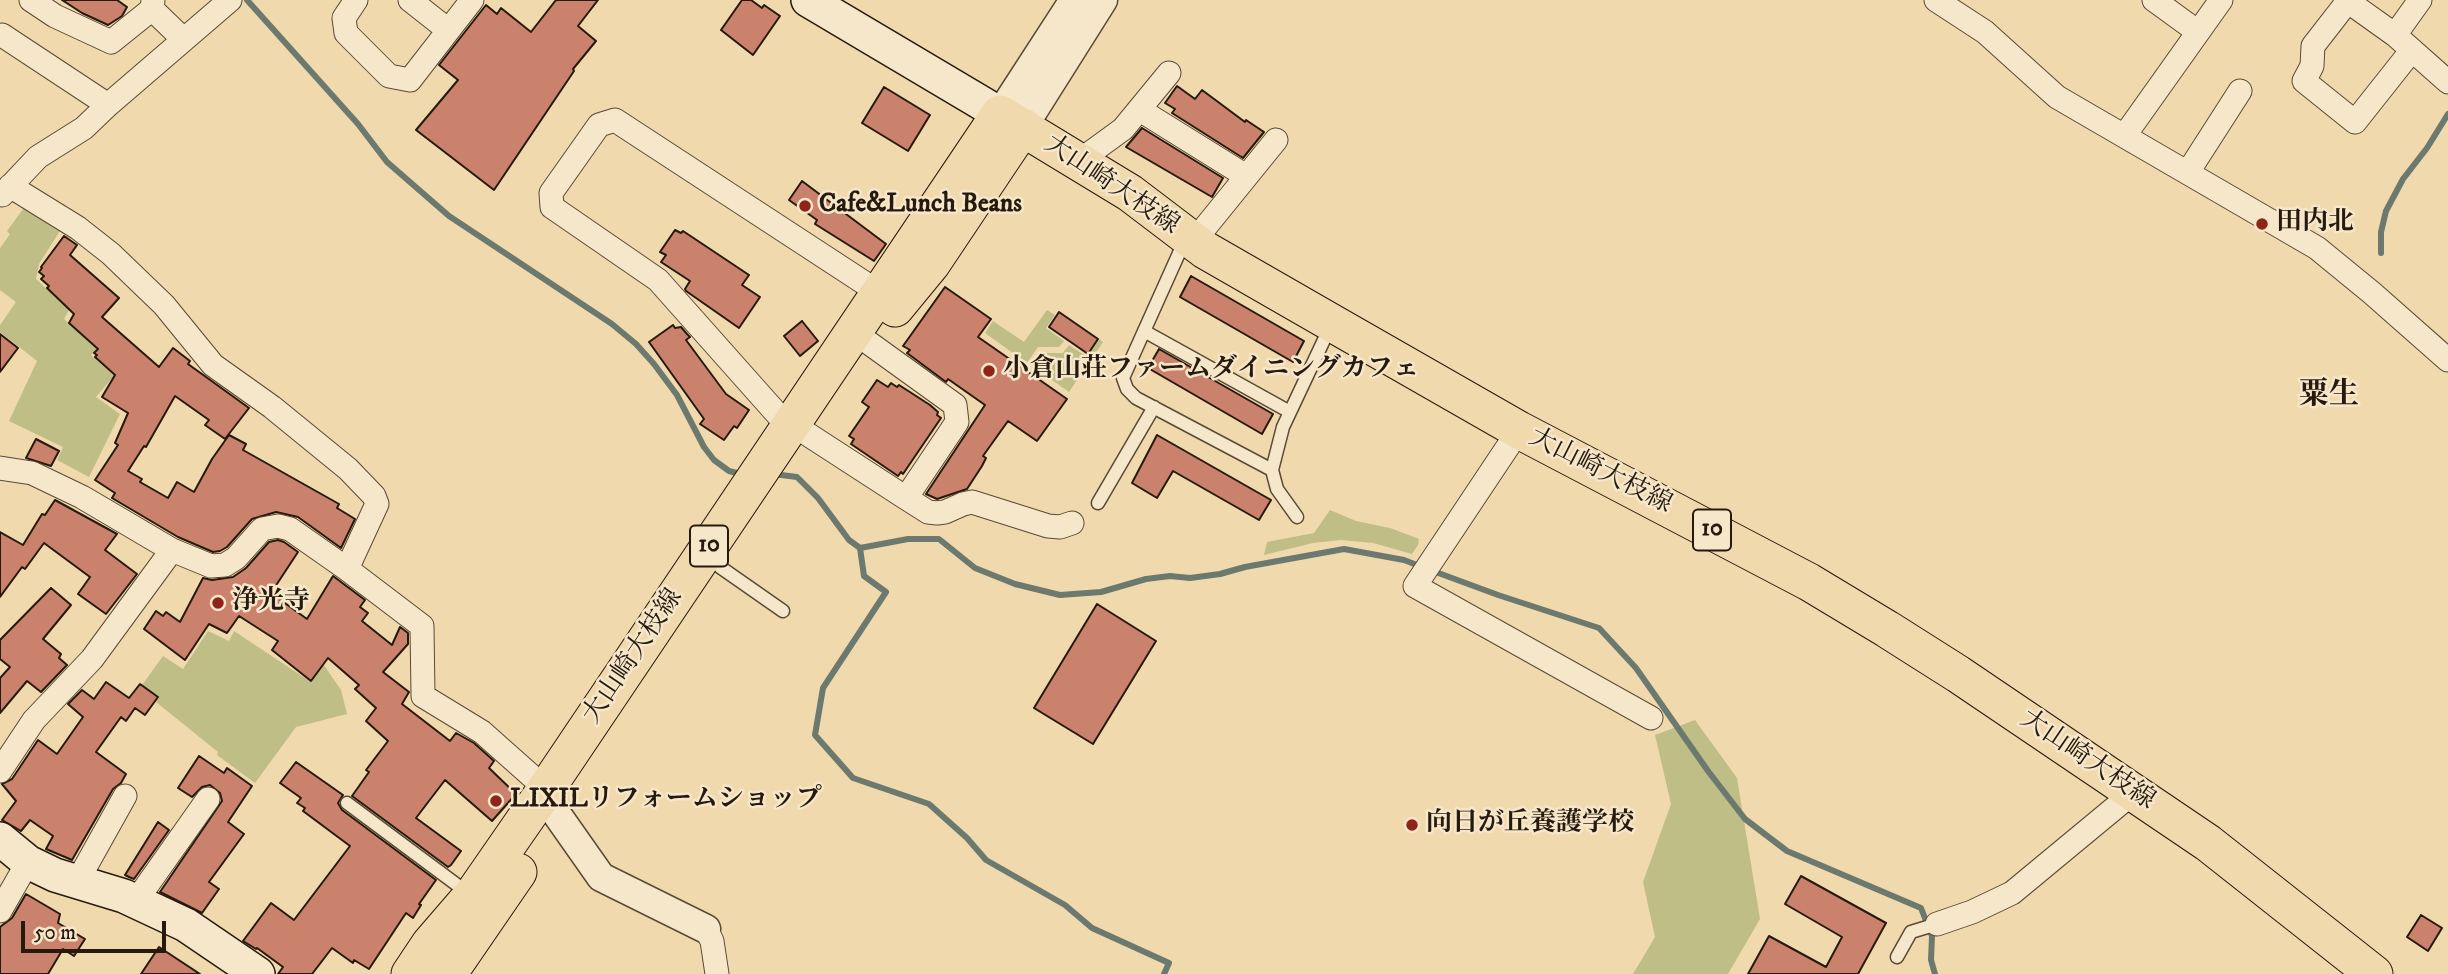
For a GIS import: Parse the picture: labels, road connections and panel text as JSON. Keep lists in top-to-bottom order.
{
  "streets": {
    "main road": ["大山崎大枝線", "10"]
  },
  "districts": ["粟生"],
  "places": [
    "Cafe&Lunch Beans",
    "田内北",
    "小倉山荘ファームダイニングカフェ",
    "浄光寺",
    "LIXILリフォームショップ",
    "向日が丘養護学校"
  ],
  "scale_bar": "50 m"
}
